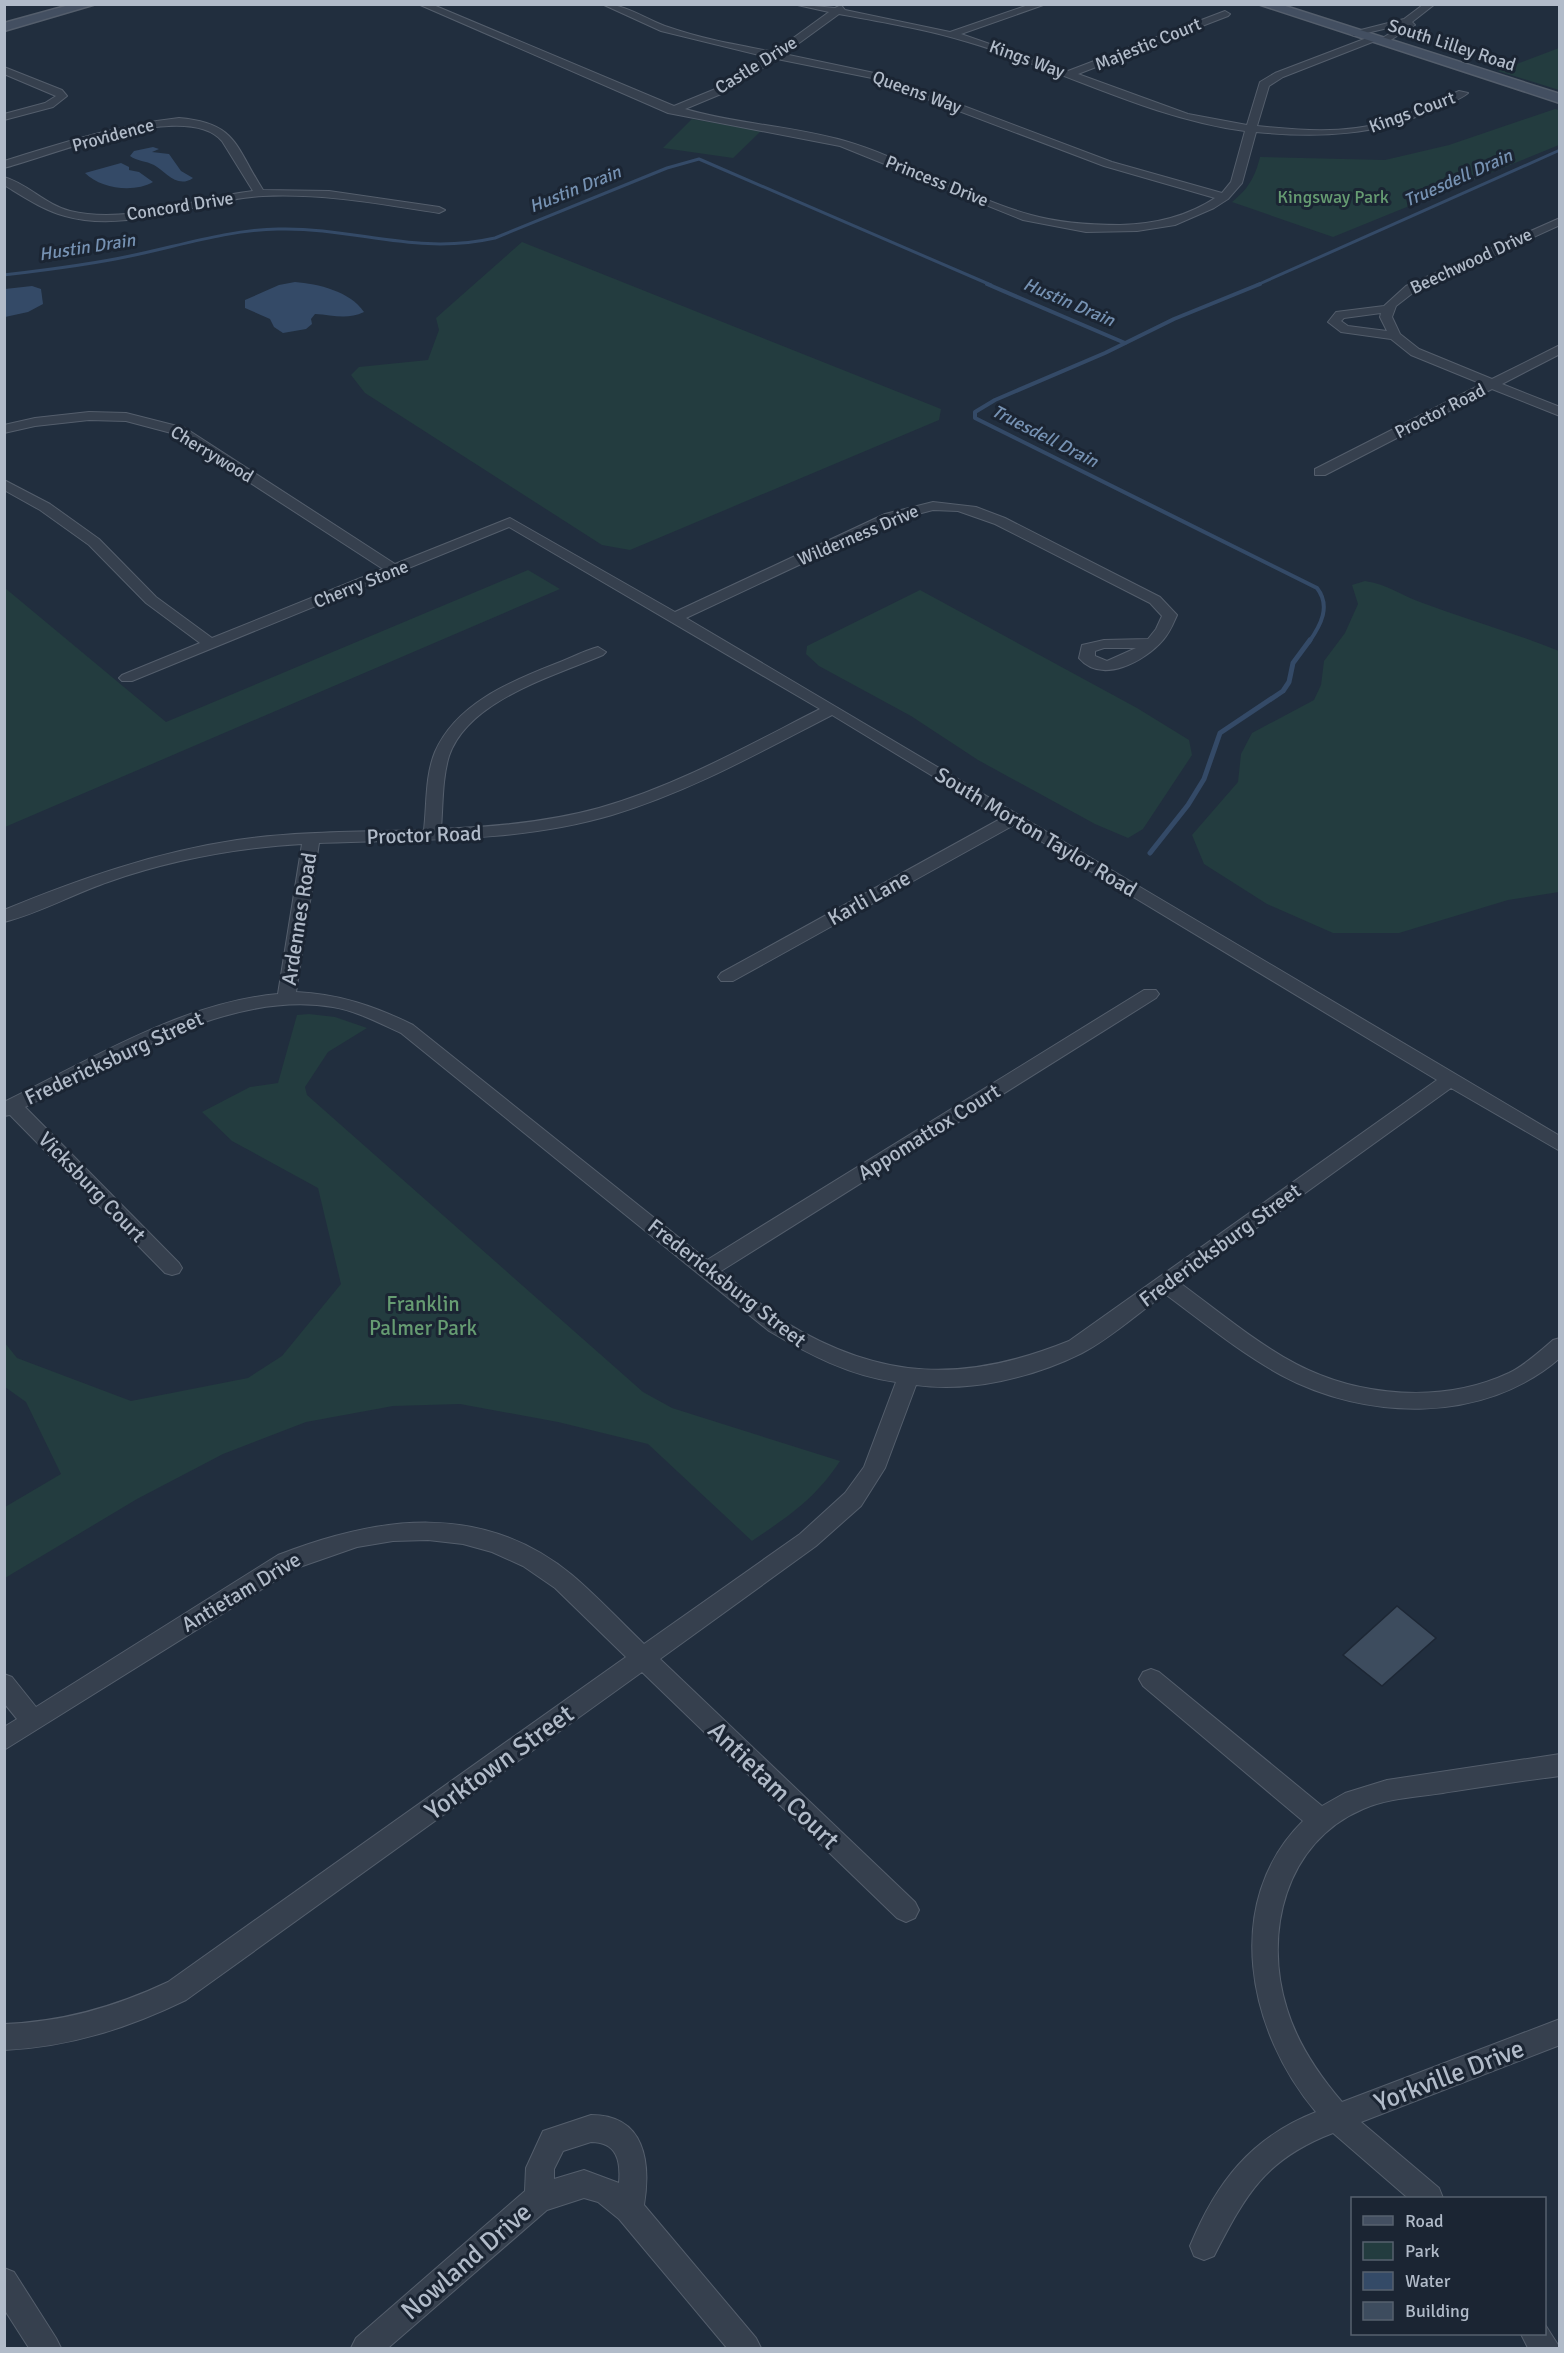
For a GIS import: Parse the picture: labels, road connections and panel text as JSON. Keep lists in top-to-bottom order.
{
  "streets": {
    "street": [
      "Majestic Court",
      "South Lilley Road",
      "Kings Way",
      "Castle Drive",
      "Queens Way",
      "Kings Court",
      "Providence",
      "Princess Drive",
      "Concord Drive",
      "Beechwood Drive",
      "Proctor Road",
      "Cherrywood",
      "Wilderness Drive",
      "Cherry Stone",
      "South Morton Taylor Road",
      "Karli Lane",
      "Ardennes Road",
      "Fredericksburg Street",
      "Appomattox Court",
      "Vicksburg Court",
      "Antietam Drive",
      "Yorktown Street",
      "Antietam Court",
      "Yorkville Drive",
      "Nowland Drive"
    ]
  },
  "crossings": [
    ["Majestic Court", "Kings Way"],
    ["South Lilley Road", "Princess Drive"],
    ["Kings Way", "Castle Drive"],
    ["Kings Way", "Kings Court"],
    ["Kings Way", "Princess Drive"],
    ["Castle Drive", "Queens Way"],
    ["Castle Drive", "Princess Drive"],
    ["Queens Way", "Princess Drive"],
    ["Kings Court", "Princess Drive"],
    ["Providence", "Concord Drive"],
    ["Beechwood Drive", "Proctor Road"],
    ["Proctor Road", "South Morton Taylor Road"],
    ["Proctor Road", "Ardennes Road"],
    ["Cherrywood", "Cherry Stone"],
    ["Wilderness Drive", "South Morton Taylor Road"],
    ["Cherry Stone", "South Morton Taylor Road"],
    ["South Morton Taylor Road", "Karli Lane"],
    ["South Morton Taylor Road", "Fredericksburg Street"],
    ["Ardennes Road", "Fredericksburg Street"],
    ["Fredericksburg Street", "Appomattox Court"],
    ["Fredericksburg Street", "Vicksburg Court"],
    ["Fredericksburg Street", "Yorktown Street"],
    ["Antietam Drive", "Yorktown Street"],
    ["Antietam Drive", "Antietam Court"],
    ["Yorktown Street", "Antietam Court"]
  ],
  "water": ["Truesdell Drain", "Hustin Drain"],
  "parks": ["Kingsway Park", "Franklin Palmer Park"],
  "legend": [
    "Road",
    "Park",
    "Water",
    "Building"
  ]
}
